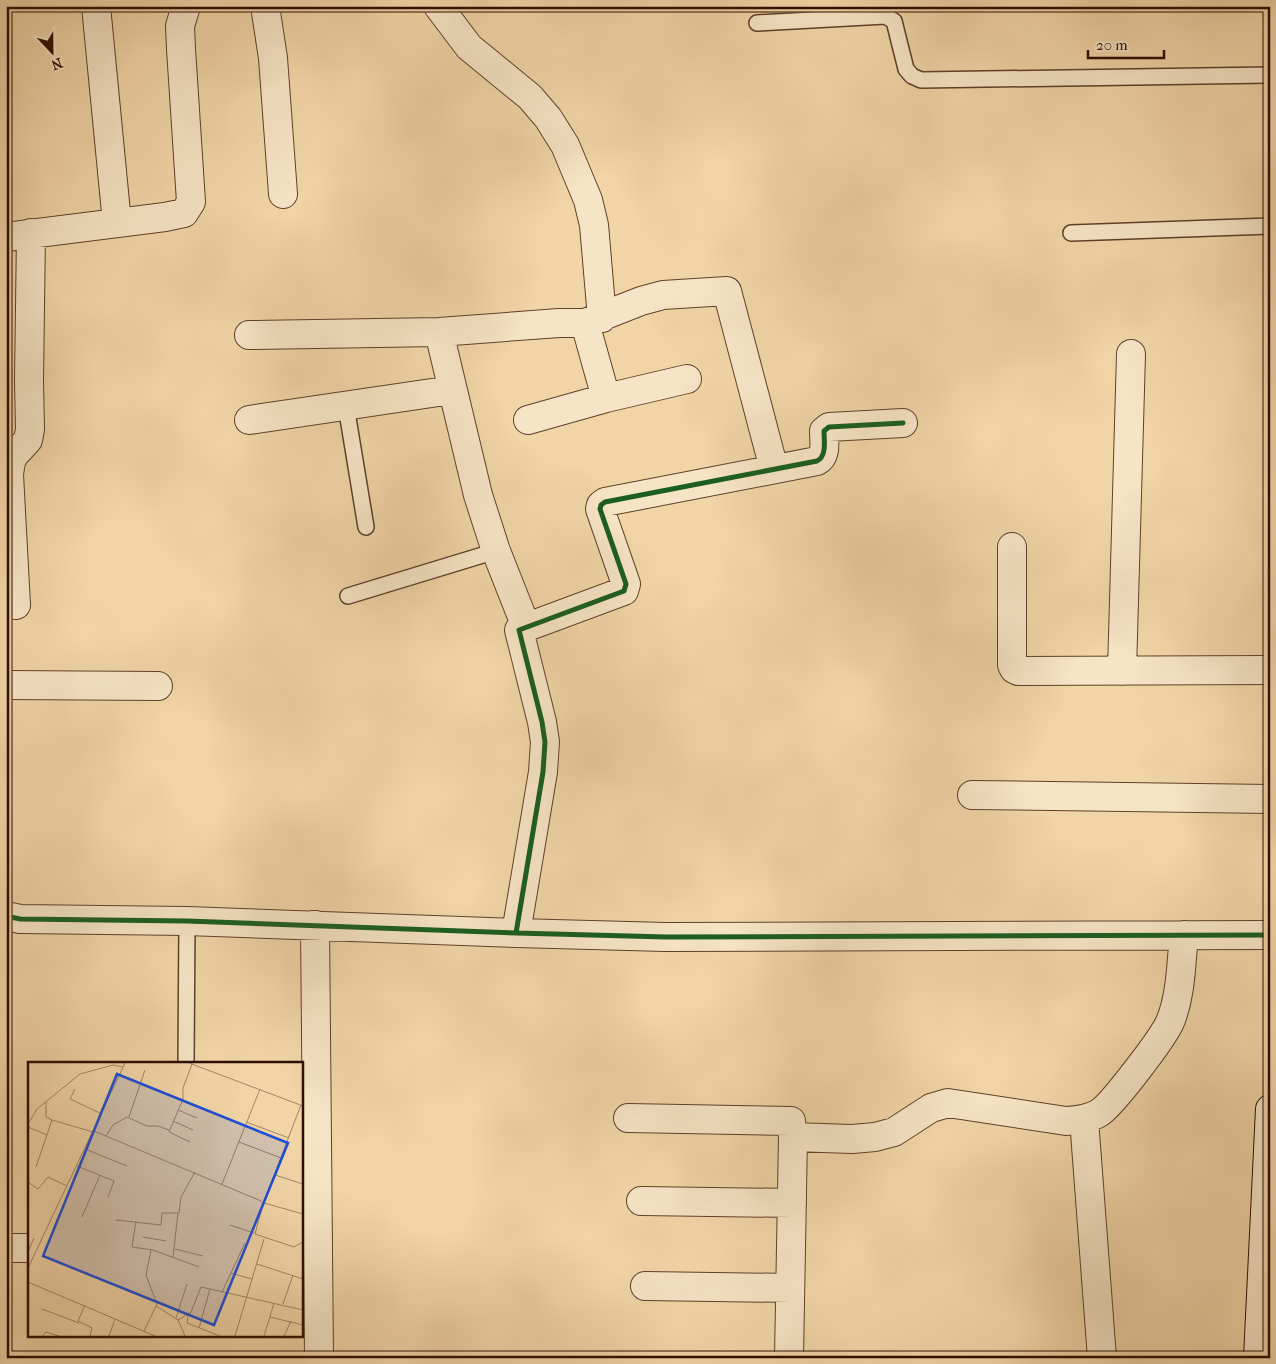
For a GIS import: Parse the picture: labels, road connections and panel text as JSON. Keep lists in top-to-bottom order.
{
  "scale_bar": "20 m",
  "north": "bottom"
}
